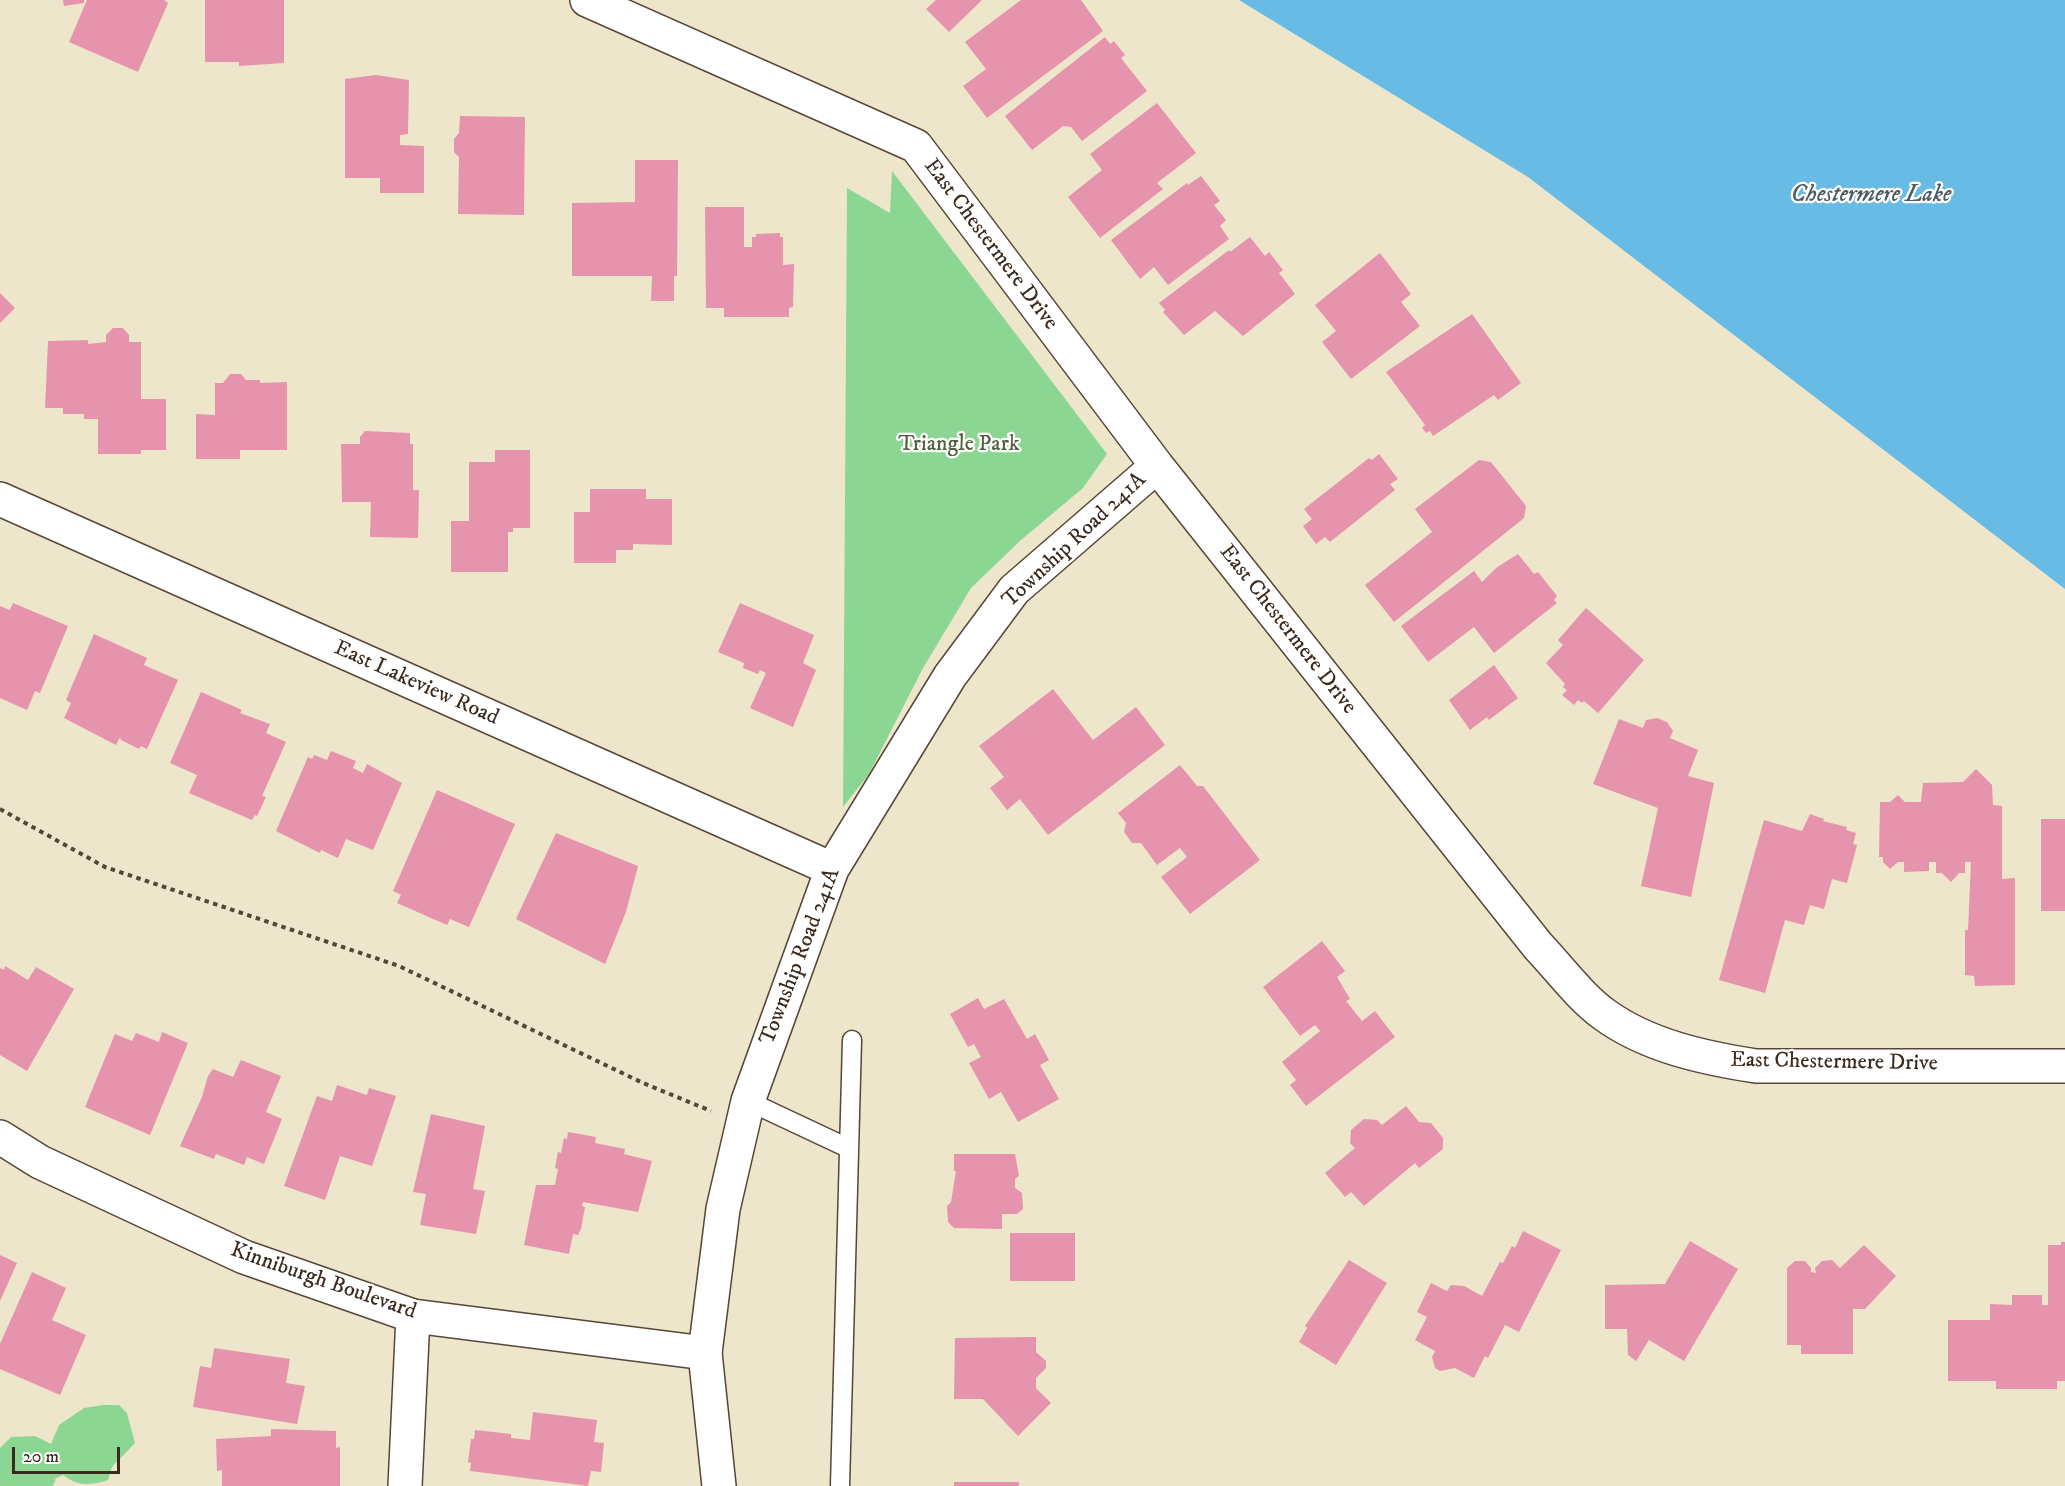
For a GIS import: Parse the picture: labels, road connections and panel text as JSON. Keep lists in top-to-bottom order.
{
  "streets": {
    "street": [
      "East Chestermere Drive",
      "Township Road 241A",
      "East Lakeview Road",
      "Kinniburgh Boulevard"
    ]
  },
  "crossings": [
    ["East Chestermere Drive", "Township Road 241A"],
    ["Township Road 241A", "East Lakeview Road"],
    ["Township Road 241A", "Kinniburgh Boulevard"]
  ],
  "water": ["Chestermere Lake"],
  "parks": ["Triangle Park"],
  "scale_bar": "20 m"
}
